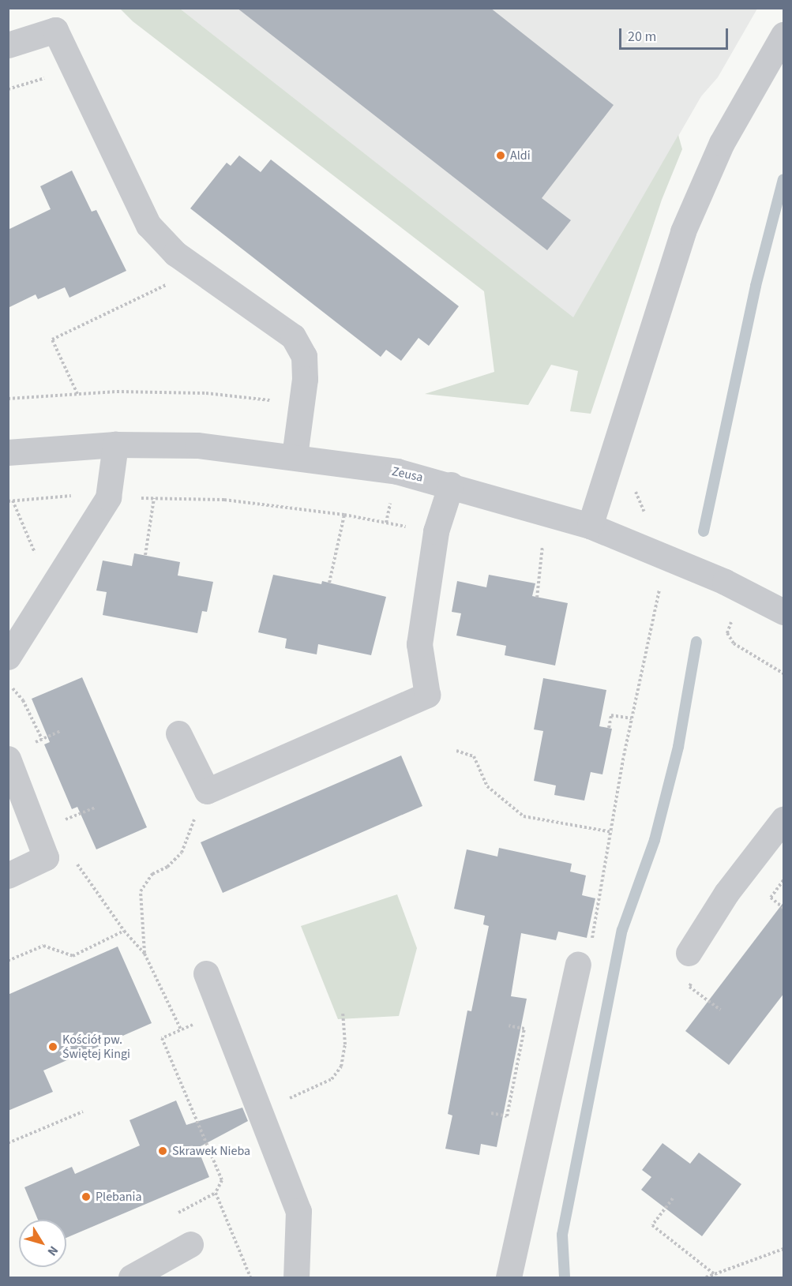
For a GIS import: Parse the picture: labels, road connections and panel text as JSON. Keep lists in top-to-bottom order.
{
  "streets": {
    "street": ["Zeusa"]
  },
  "places": [
    "Aldi",
    "Kościół pw. Świętej Kingi",
    "Skrawek Nieba",
    "Plebania"
  ],
  "scale_bar": "20 m",
  "north": "bottom right"
}
